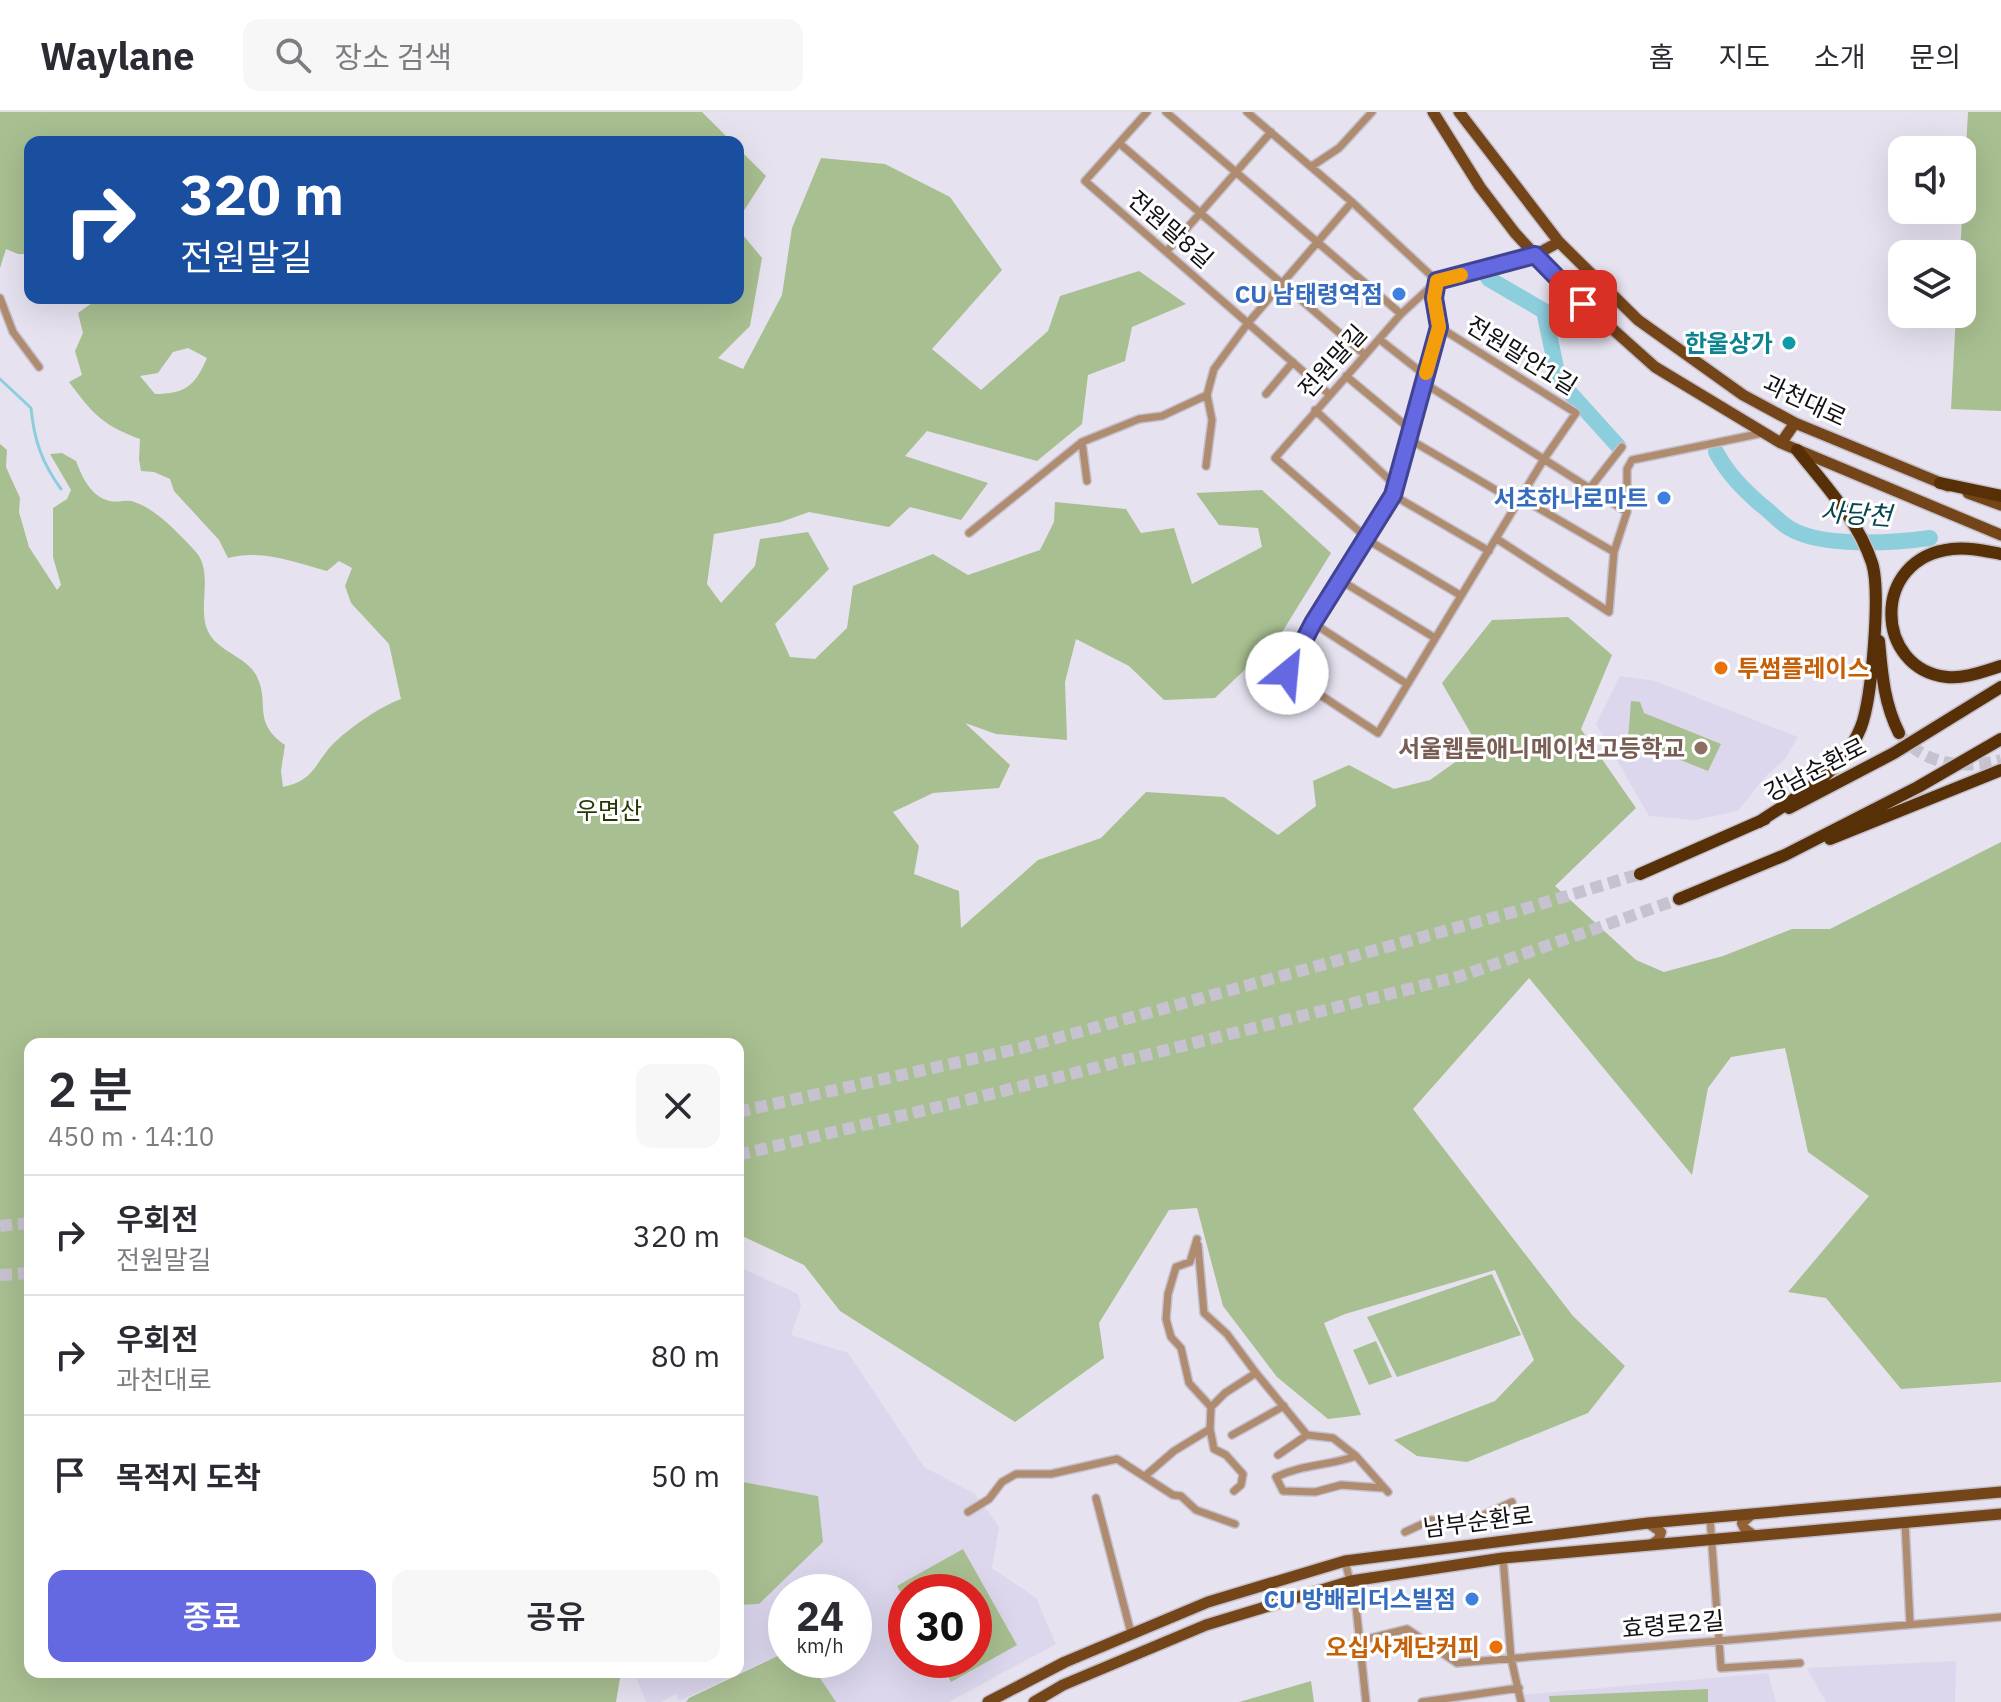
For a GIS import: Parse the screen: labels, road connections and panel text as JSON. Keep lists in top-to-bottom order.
{
  "streets": {
    "highway": ["강남순환로"],
    "main road": ["과천대로", "남부순환로"],
    "street": [
      "전원말8길",
      "전원말안1길",
      "전원말길",
      "효령로2길"
    ]
  },
  "crossings": [
    ["전원말8길", "전원말길"],
    ["전원말길", "과천대로"]
  ],
  "water": ["사당천"],
  "parks": ["우면산"],
  "places": [
    "CU 남태령역점",
    "한울상가",
    "서초하나로마트",
    "투썸플레이스",
    "서울웹툰애니메이션고등학교",
    "CU 방배리더스빌점",
    "오십사계단커피"
  ],
  "page": {
    "header": "Waylane",
    "search": "장소 검색",
    "nav": [
      "홈",
      "지도",
      "소개",
      "문의"
    ],
    "turn": ["320 m", "전원말길"],
    "heading": ["2 분", "450 m · 14:10"],
    "list": [
      {
        "name": "우회전",
        "note": "전원말길",
        "value": "320 m"
      },
      {
        "name": "우회전",
        "note": "과천대로",
        "value": "80 m"
      },
      {
        "name": "목적지 도착",
        "value": "50 m"
      }
    ],
    "buttons": ["종료", "공유"],
    "speed": "24 km/h",
    "limit": "30"
  }
}
